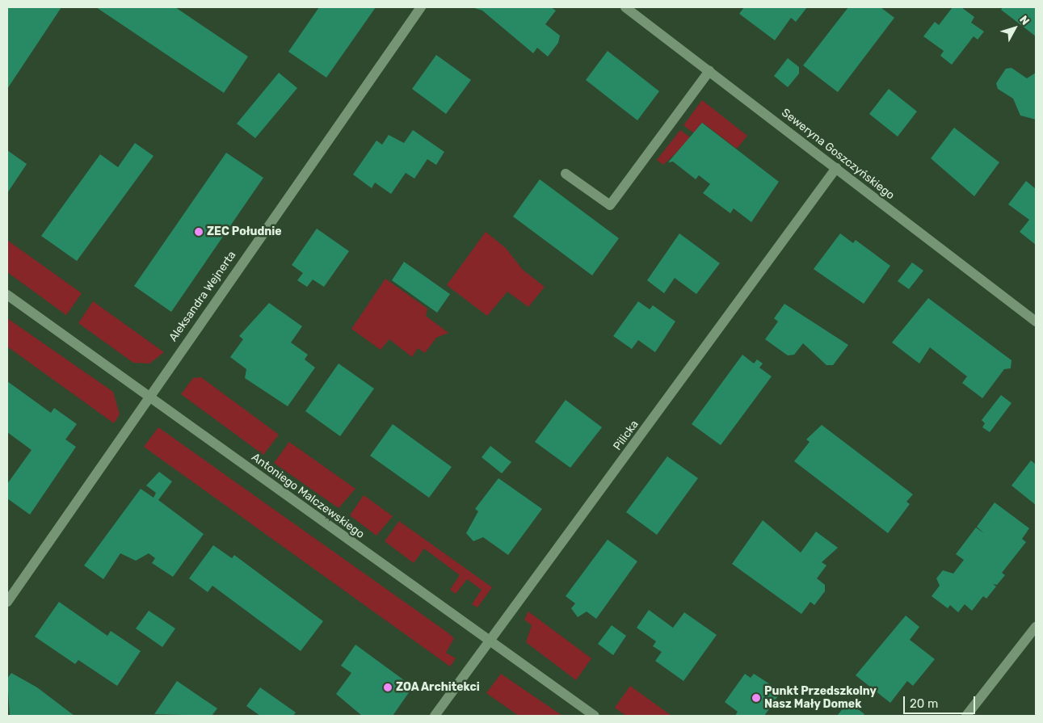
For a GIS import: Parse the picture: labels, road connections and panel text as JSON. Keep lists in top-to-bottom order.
{
  "streets": {
    "street": [
      "Seweryna Goszczyńskiego",
      "Aleksandra Wejnerta",
      "Pilicka",
      "Antoniego Malczewskiego"
    ]
  },
  "crossings": [
    ["Seweryna Goszczyńskiego", "Pilicka"],
    ["Aleksandra Wejnerta", "Antoniego Malczewskiego"],
    ["Pilicka", "Antoniego Malczewskiego"]
  ],
  "places": ["ZEC Południe", "ZOA Architekci", "Punkt Przedszkolny Nasz Mały Domek"],
  "scale_bar": "20 m",
  "north": "top right"
}
